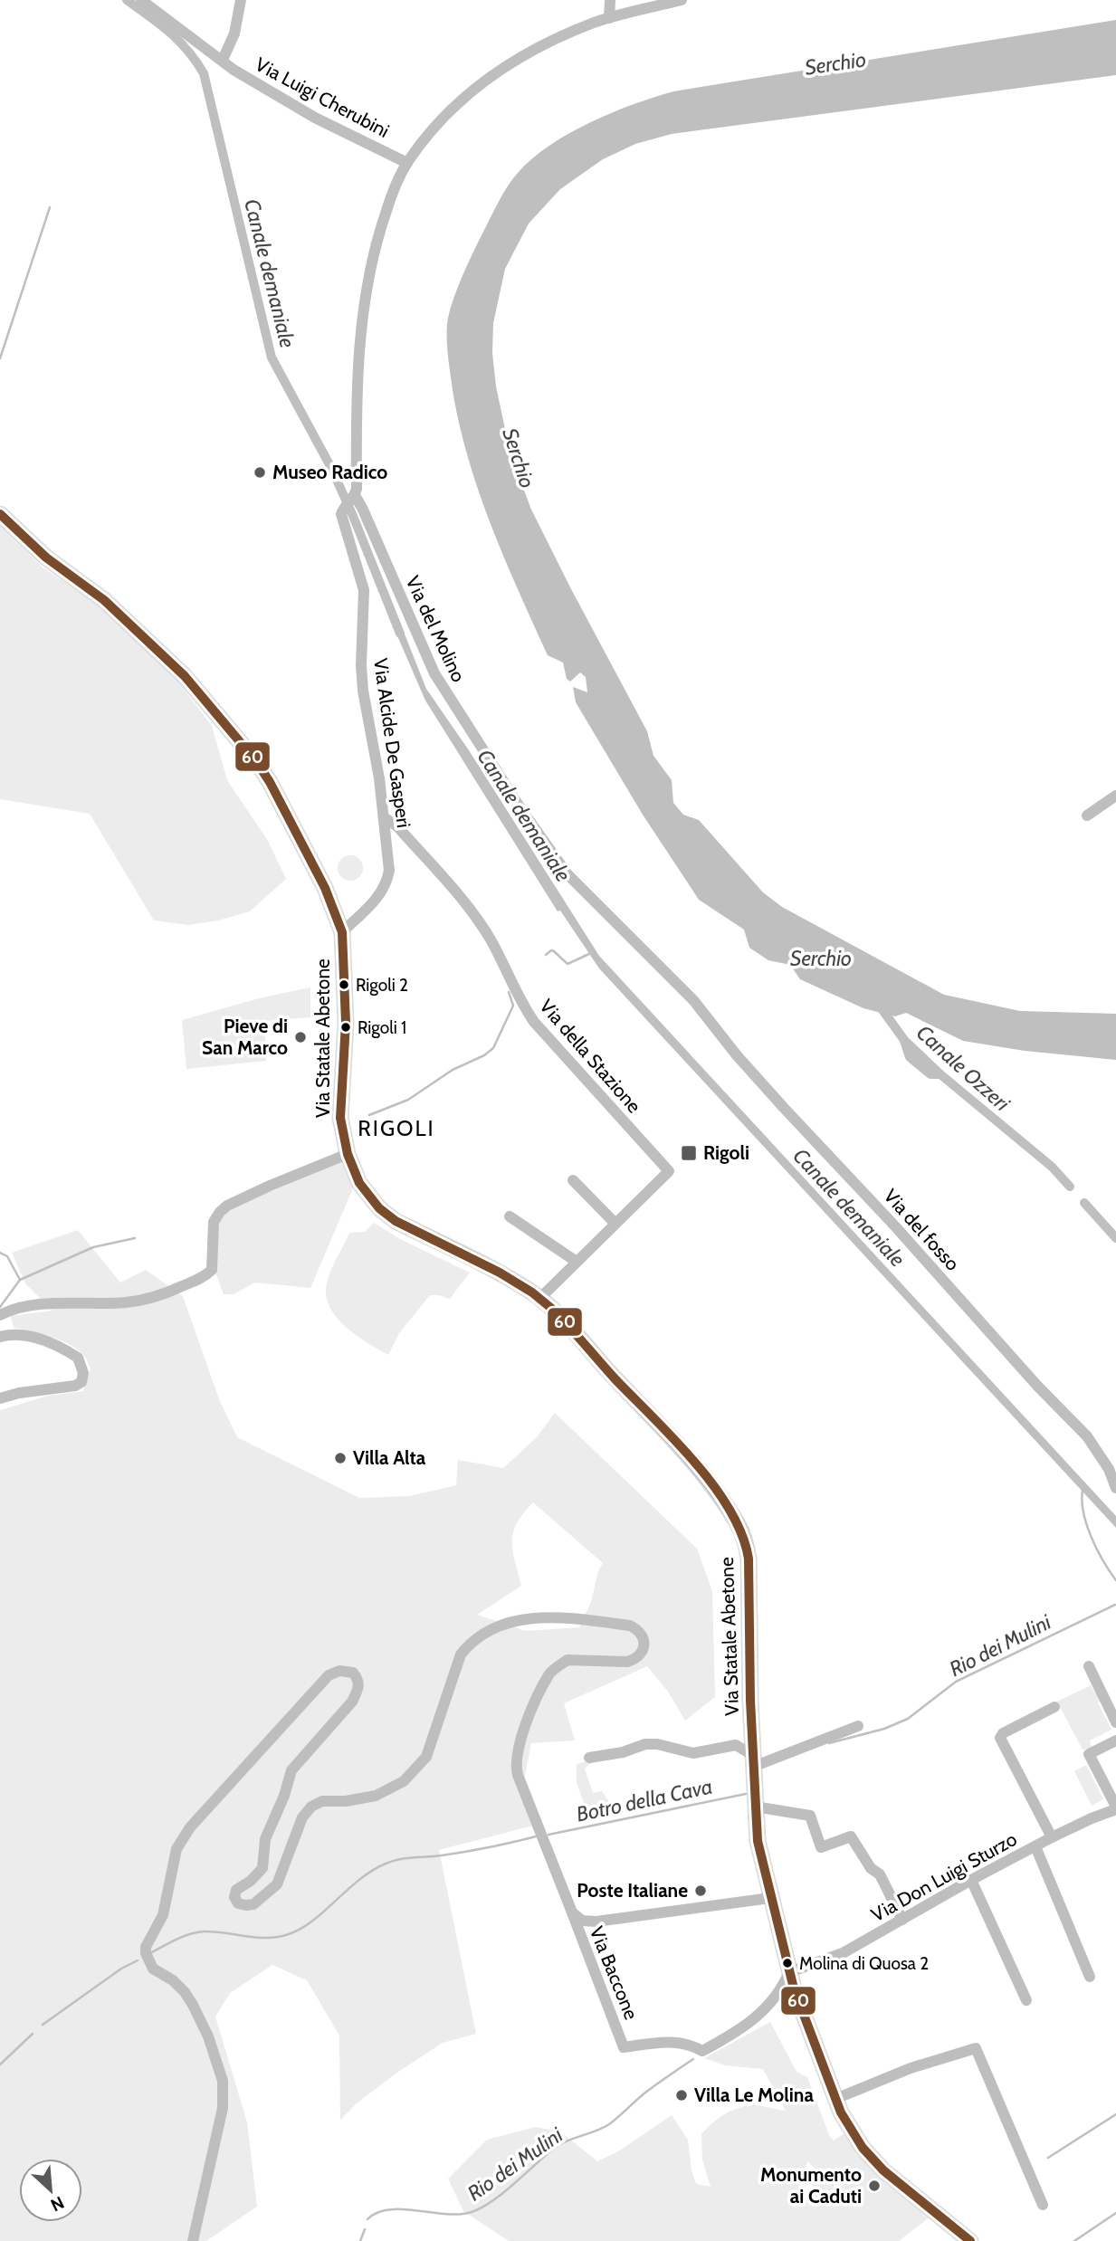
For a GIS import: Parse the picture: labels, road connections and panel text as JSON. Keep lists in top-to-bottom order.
{
  "streets": {
    "main road": ["Via Statale Abetone"],
    "street": [
      "Via Luigi Cherubini",
      "Via del Molino",
      "Via Alcide De Gasperi",
      "Via della Stazione",
      "Via del fosso",
      "Via Don Luigi Sturzo",
      "Via Baccone"
    ]
  },
  "crossings": [
    ["Via del Molino", "Via Alcide De Gasperi"],
    ["Via del Molino", "Via del fosso"],
    ["Via Alcide De Gasperi", "Via Statale Abetone"],
    ["Via Alcide De Gasperi", "Via della Stazione"],
    ["Via Statale Abetone", "Via della Stazione"],
    ["Via Statale Abetone", "Via Don Luigi Sturzo"],
    ["Via Statale Abetone", "Via Baccone"],
    ["Via Don Luigi Sturzo", "Via Baccone"]
  ],
  "districts": ["RIGOLI"],
  "water": [
    "Serchio",
    "Canale demaniale",
    "Canale Ozzeri",
    "Rio dei Mulini",
    "Botro della Cava"
  ],
  "places": {
    "other": [
      "Museo Radico",
      "Rigoli 2",
      "Rigoli 1",
      "Pieve di San Marco",
      "Villa Alta",
      "Poste Italiane",
      "Molina di Quosa 2",
      "Villa Le Molina",
      "Monumento ai Caduti"
    ],
    "transit": ["Rigoli"]
  },
  "lines": ["transit line 60"],
  "north": "bottom right"
}
